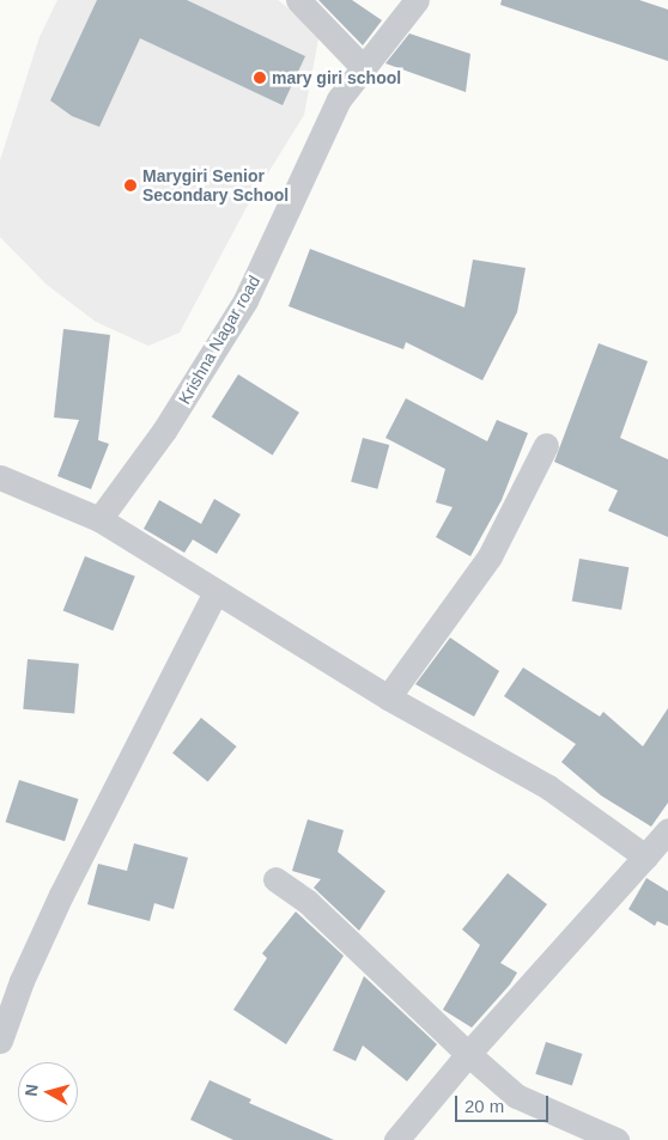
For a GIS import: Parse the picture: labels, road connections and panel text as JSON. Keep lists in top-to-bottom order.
{
  "streets": {
    "street": ["Krishna Nagar road"]
  },
  "places": ["mary giri school", "Marygiri Senior Secondary School"],
  "scale_bar": "20 m",
  "north": "left"
}
